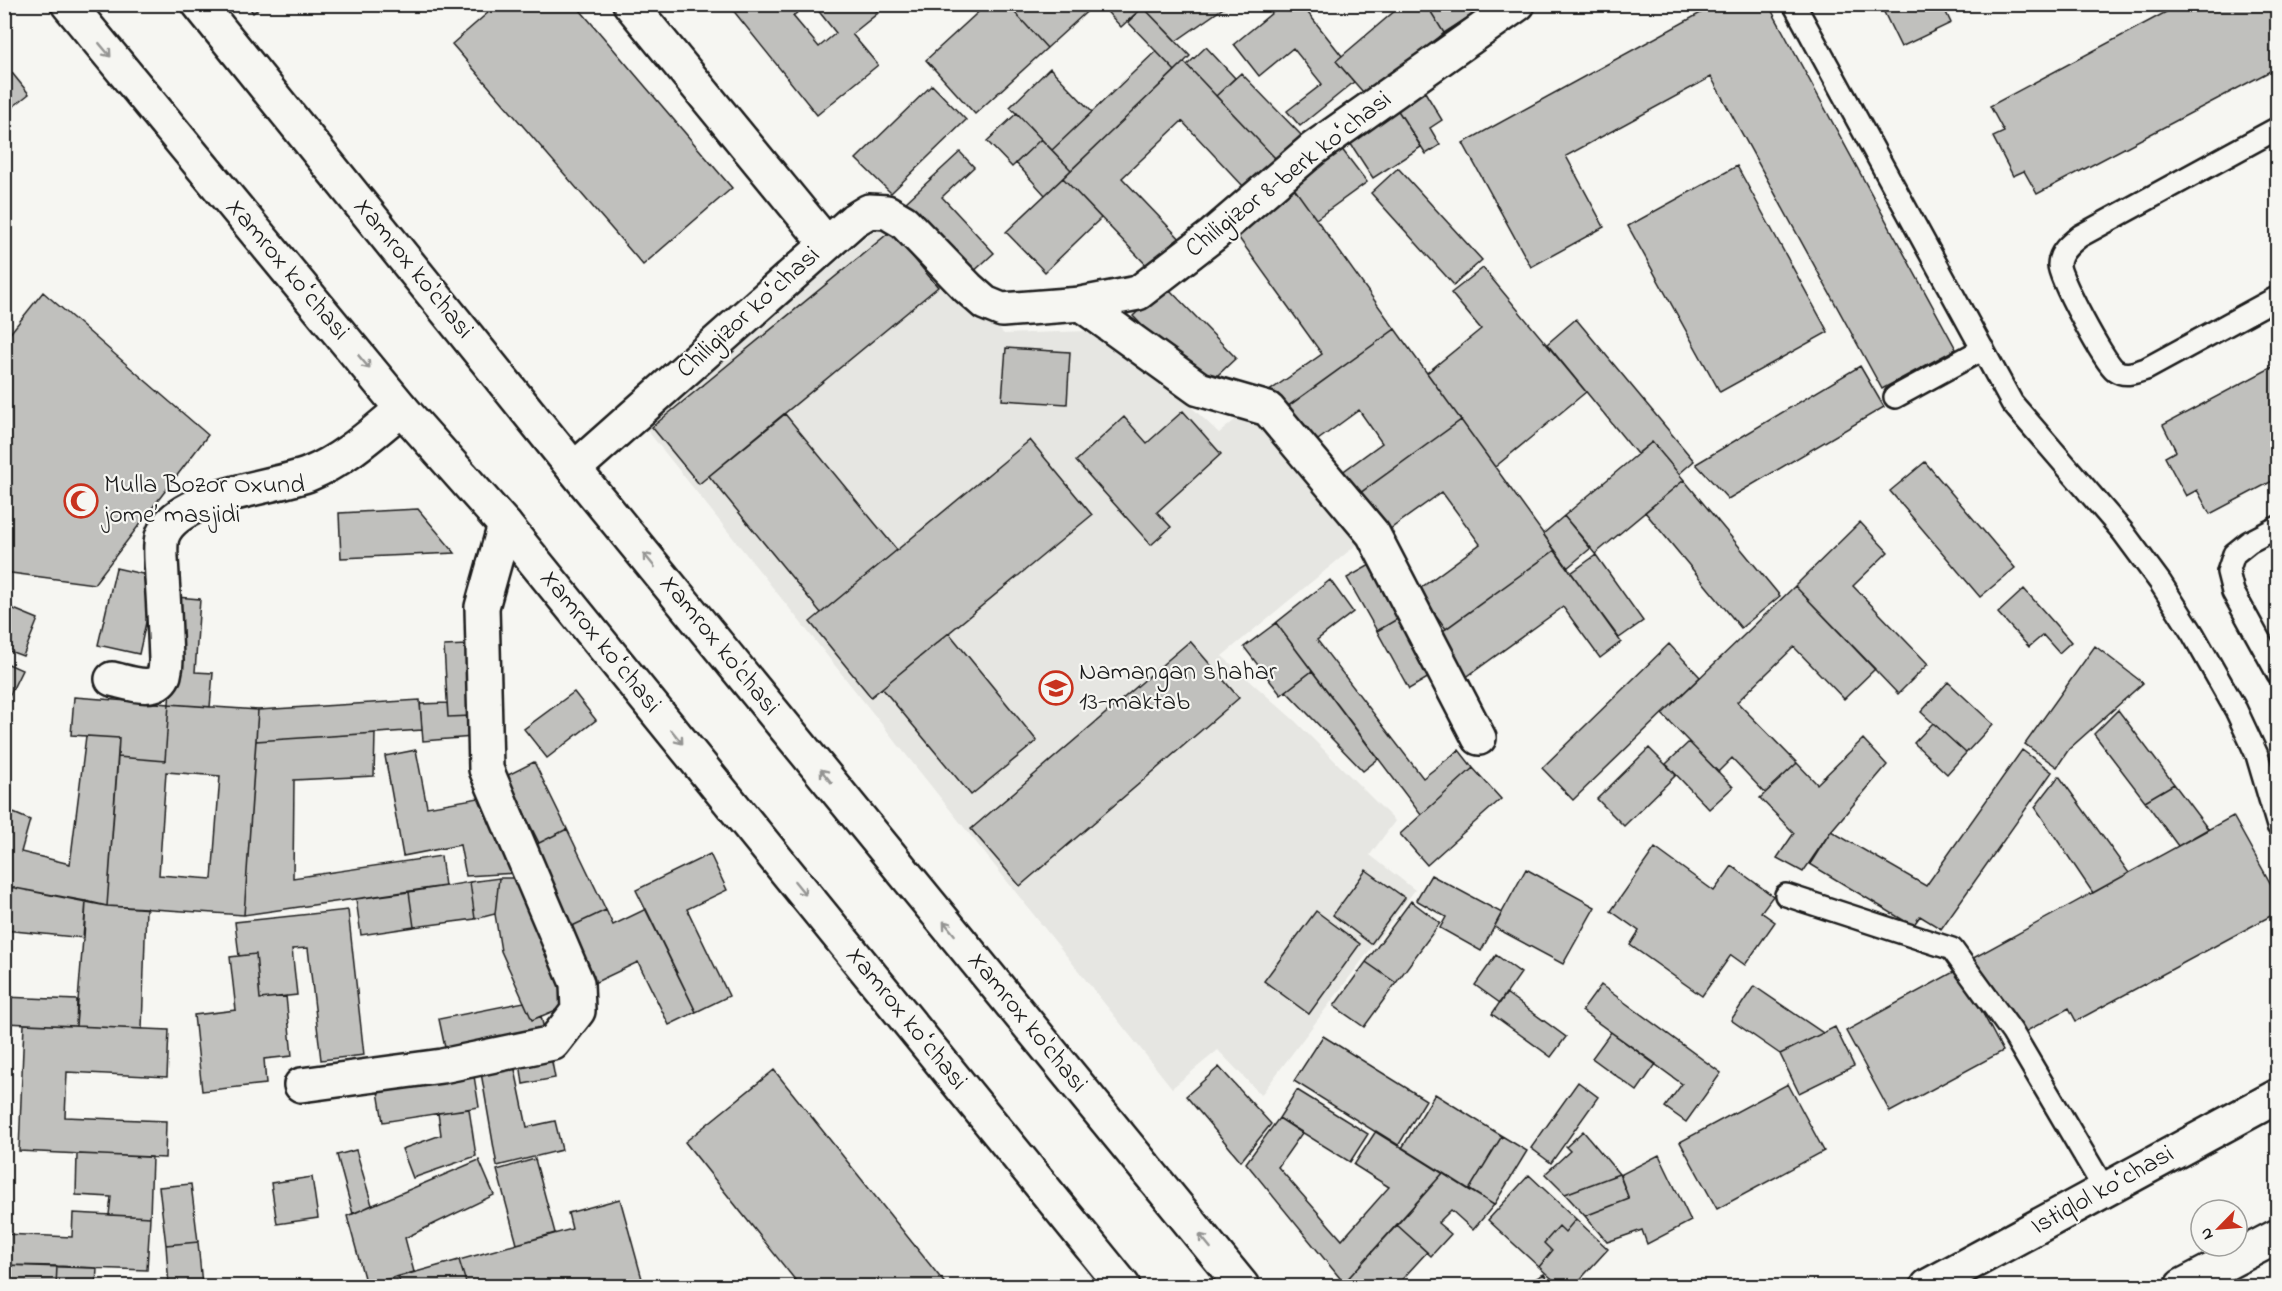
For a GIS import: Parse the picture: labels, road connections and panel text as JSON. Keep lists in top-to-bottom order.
{
  "streets": {
    "street": [
      "Chiligizor 8-berk koʻchasi",
      "Xamrox ko'chasi",
      "Xamrox koʻchasi",
      "Chiligizor koʻchasi",
      "Istiqlol koʻchasi"
    ]
  },
  "crossings": [
    ["Chiligizor 8-berk koʻchasi", "Chiligizor koʻchasi"],
    ["Xamrox ko'chasi", "Chiligizor koʻchasi"]
  ],
  "one_way": ["Xamrox ko'chasi", "Xamrox koʻchasi"],
  "places": {
    "mosque": ["Mulla Bozor Oxund jome’ masjidi"],
    "school or university": ["Namangan shahar 13-maktab"]
  },
  "north": "bottom left"
}
